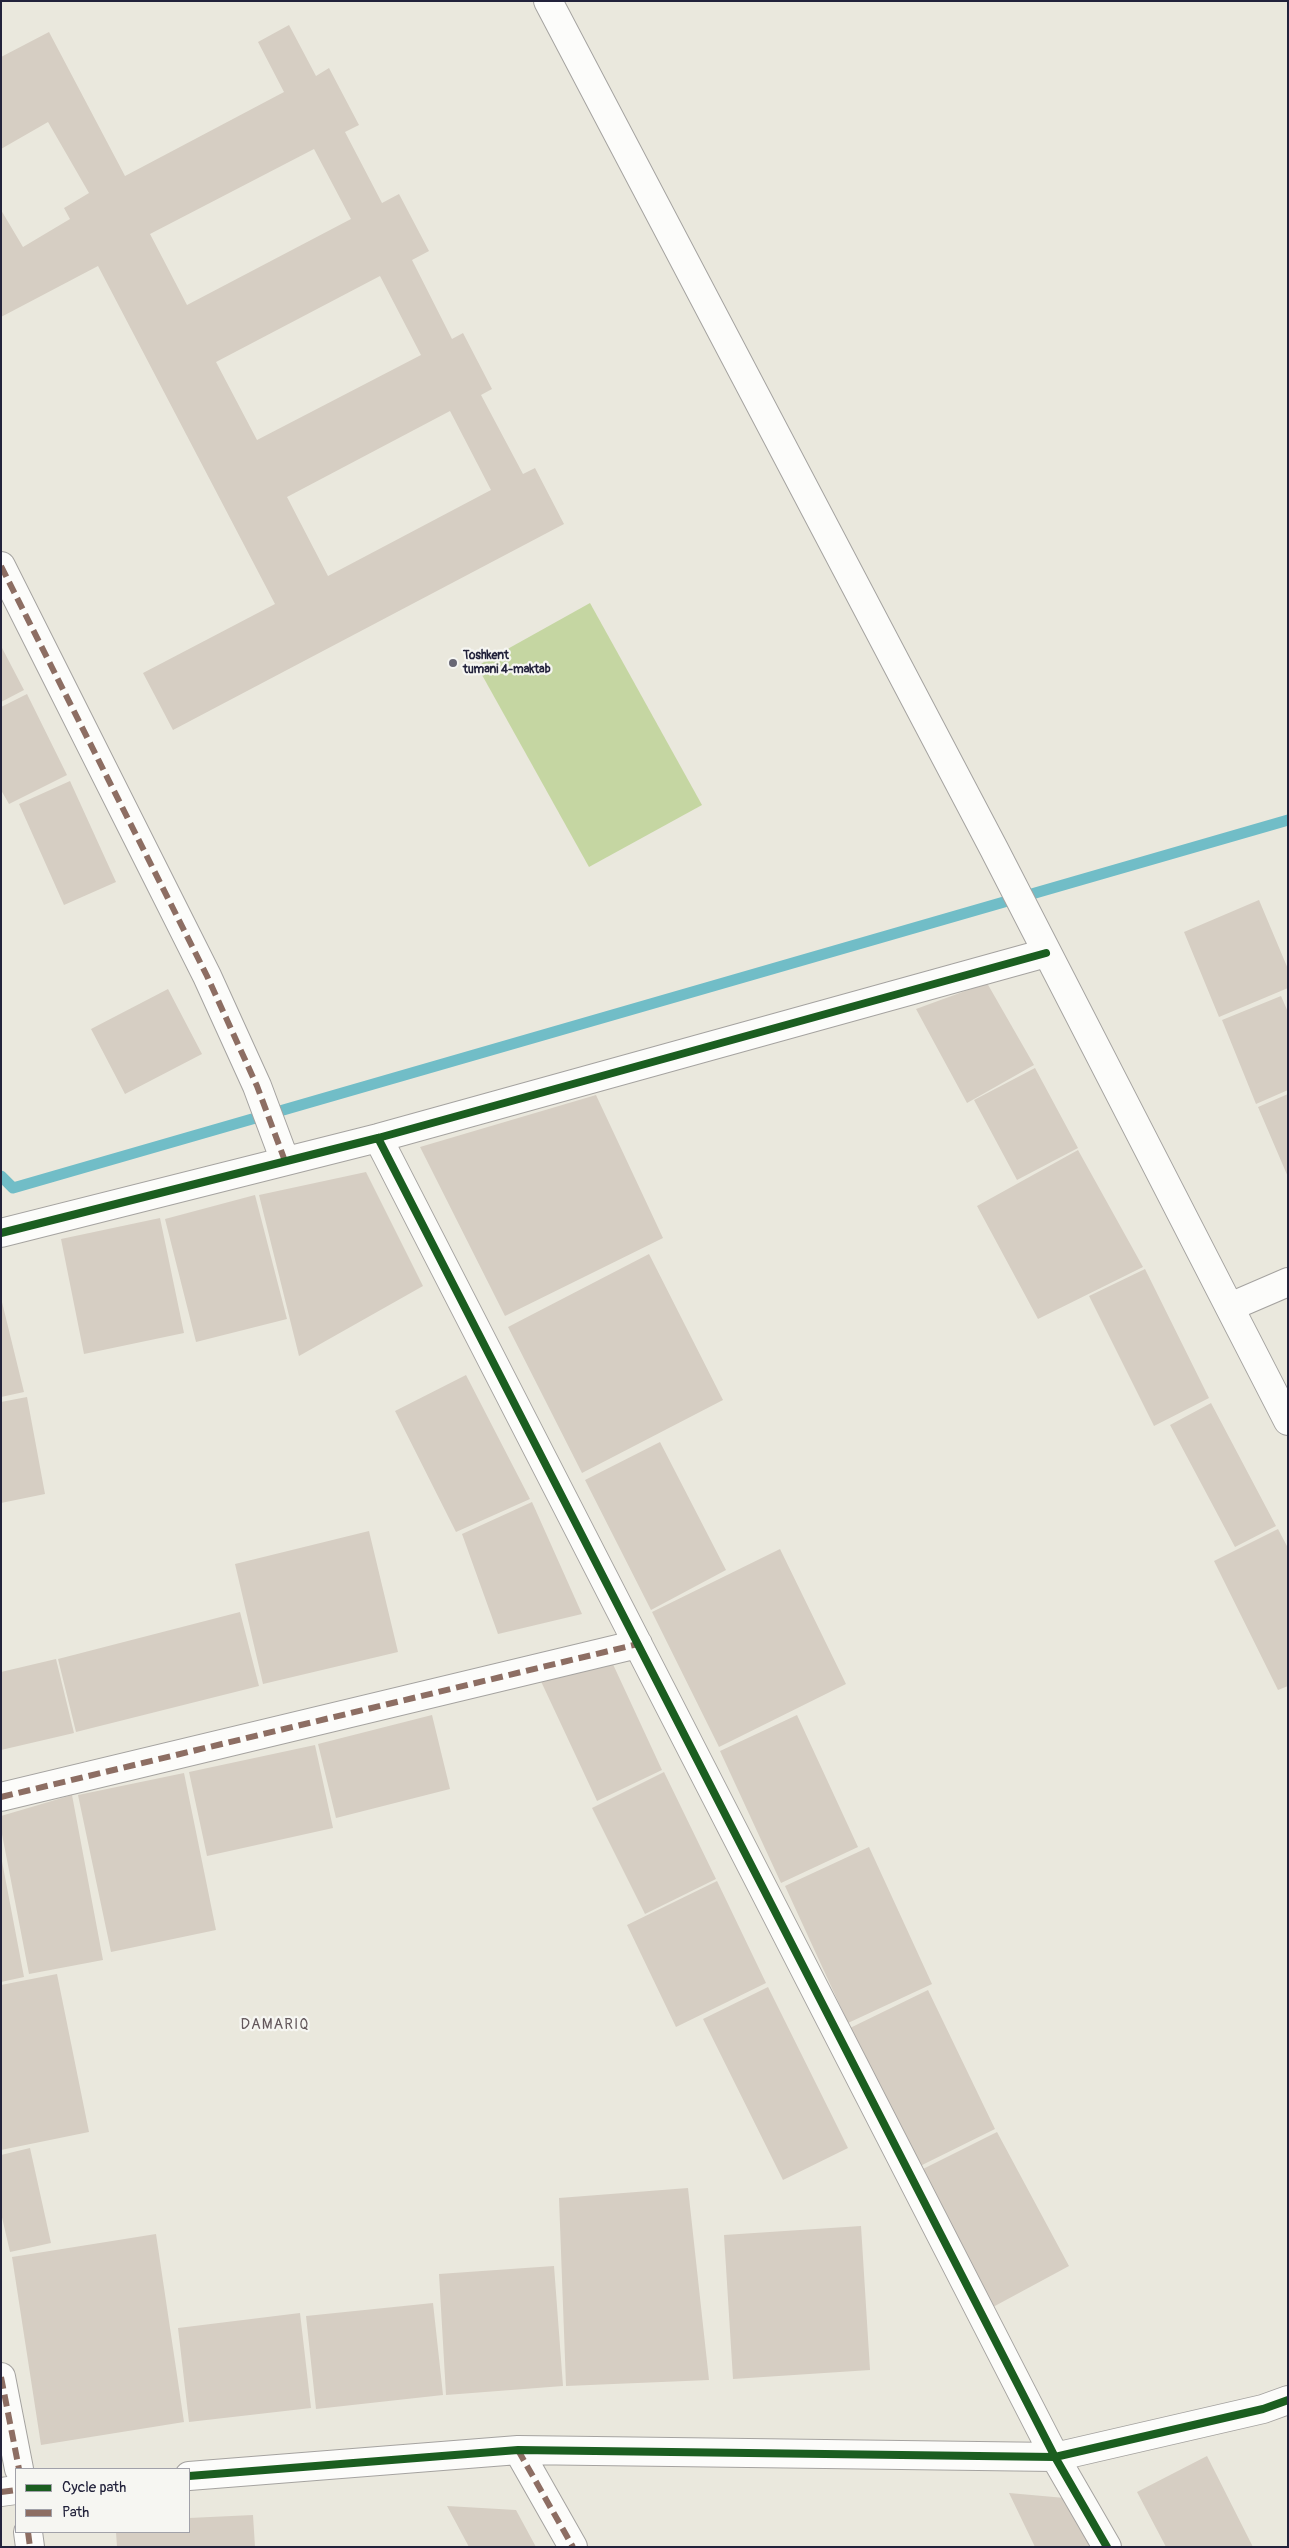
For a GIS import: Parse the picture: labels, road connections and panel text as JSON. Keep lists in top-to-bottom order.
{
  "districts": ["DAMARIQ"],
  "places": ["Toshkent tumani 4-maktab"],
  "legend": ["Cycle path", "Path"]
}
